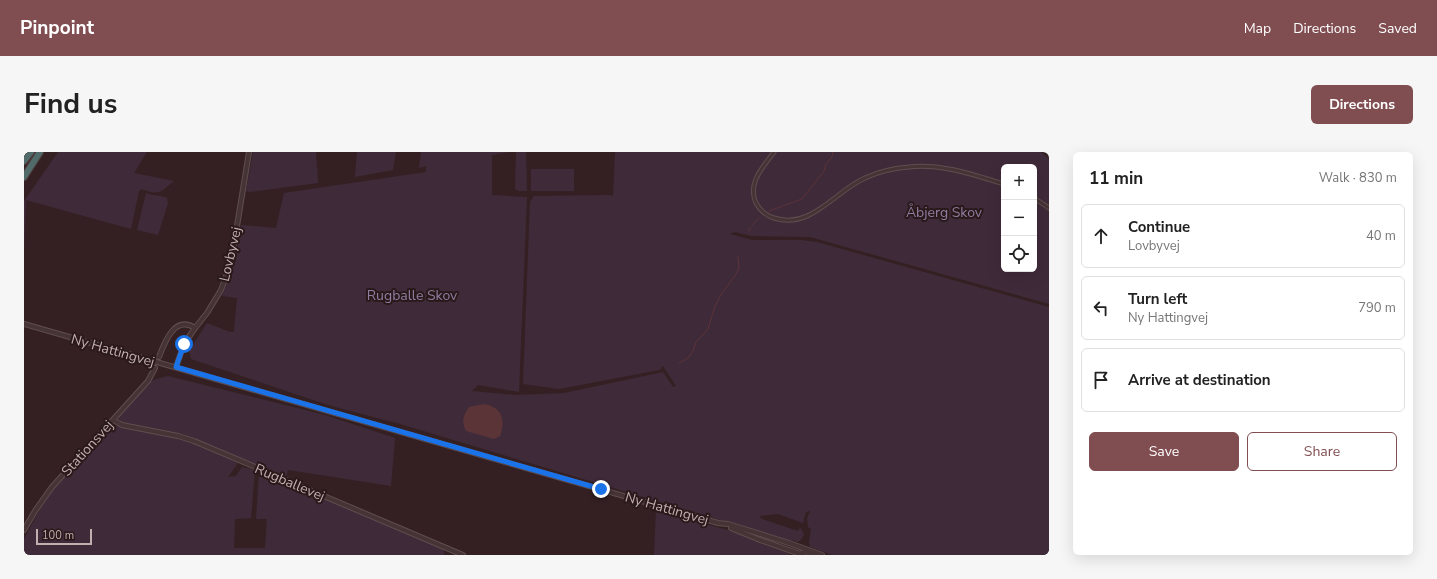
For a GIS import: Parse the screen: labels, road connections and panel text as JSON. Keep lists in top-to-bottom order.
{
  "streets": {
    "street": [
      "Lovbyvej",
      "Ny Hattingvej",
      "Stationsvej",
      "Rugballevej"
    ]
  },
  "crossings": [
    ["Lovbyvej", "Ny Hattingvej"],
    ["Stationsvej", "Rugballevej"]
  ],
  "parks": ["Åbjerg Skov", "Rugballe Skov"],
  "scale_bar": "100 m",
  "page": {
    "header": "Pinpoint",
    "nav": ["Map", "Directions", "Saved"],
    "title": "Find us",
    "buttons": [
      "Directions",
      ["Save", "Share"]
    ],
    "heading": ["11 min", "Walk · 830 m"],
    "map_buttons": ["+", "−"],
    "list": [
      ["Continue", "Lovbyvej", "40 m"],
      ["Turn left", "Ny Hattingvej", "790 m"],
      "Arrive at destination"
    ],
    "scale": "100 m"
  }
}
